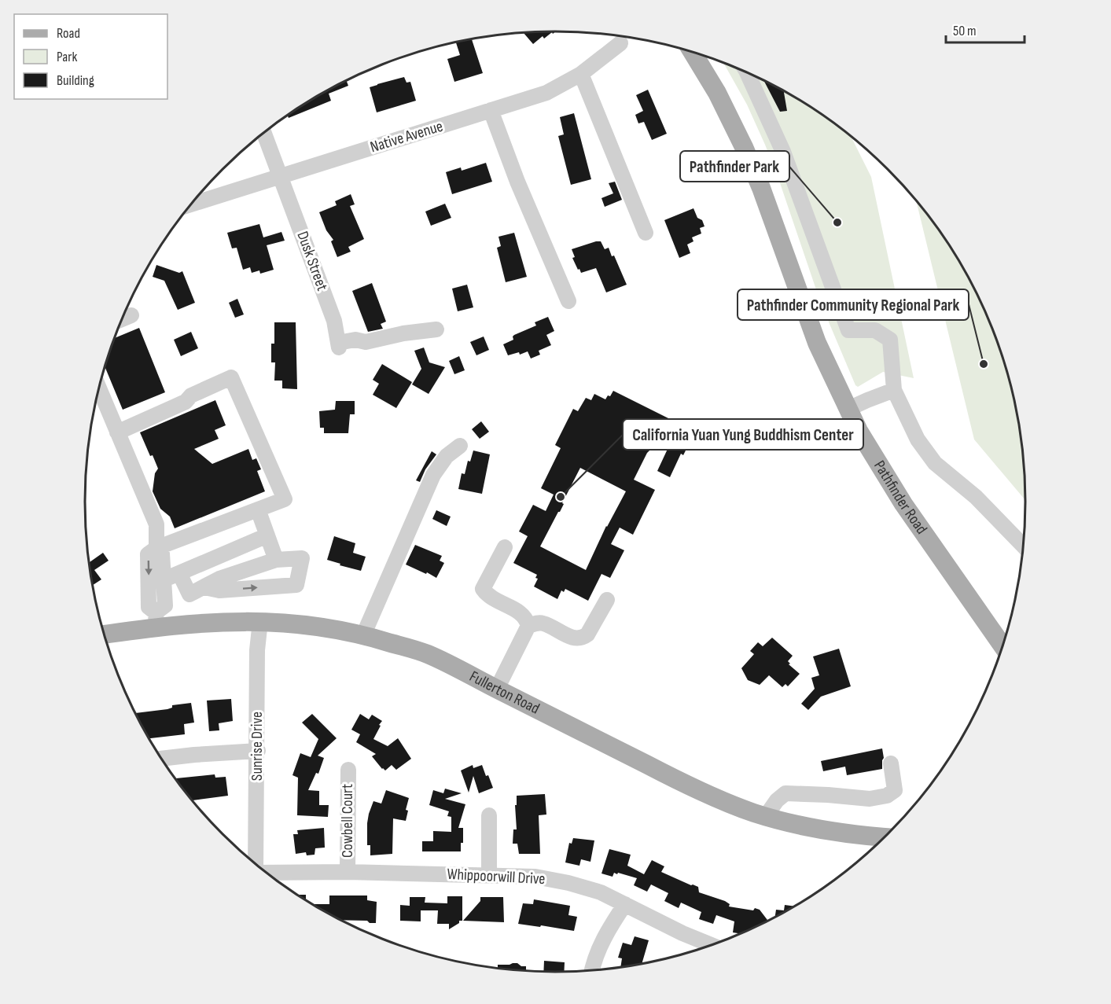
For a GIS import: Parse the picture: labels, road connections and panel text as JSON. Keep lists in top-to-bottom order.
{
  "streets": {
    "main road": ["Pathfinder Road", "Fullerton Road"],
    "street": [
      "Native Avenue",
      "Dusk Street",
      "Sunrise Drive",
      "Cowbell Court",
      "Whippoorwill Drive"
    ]
  },
  "crossings": [
    ["Native Avenue", "Dusk Street"],
    ["Fullerton Road", "Sunrise Drive"],
    ["Cowbell Court", "Whippoorwill Drive"]
  ],
  "places": ["Pathfinder Park", "Pathfinder Community Regional Park", "California Yuan Yung Buddhism Center"],
  "legend": ["Road", "Park", "Building"],
  "scale_bar": "50 m"
}
